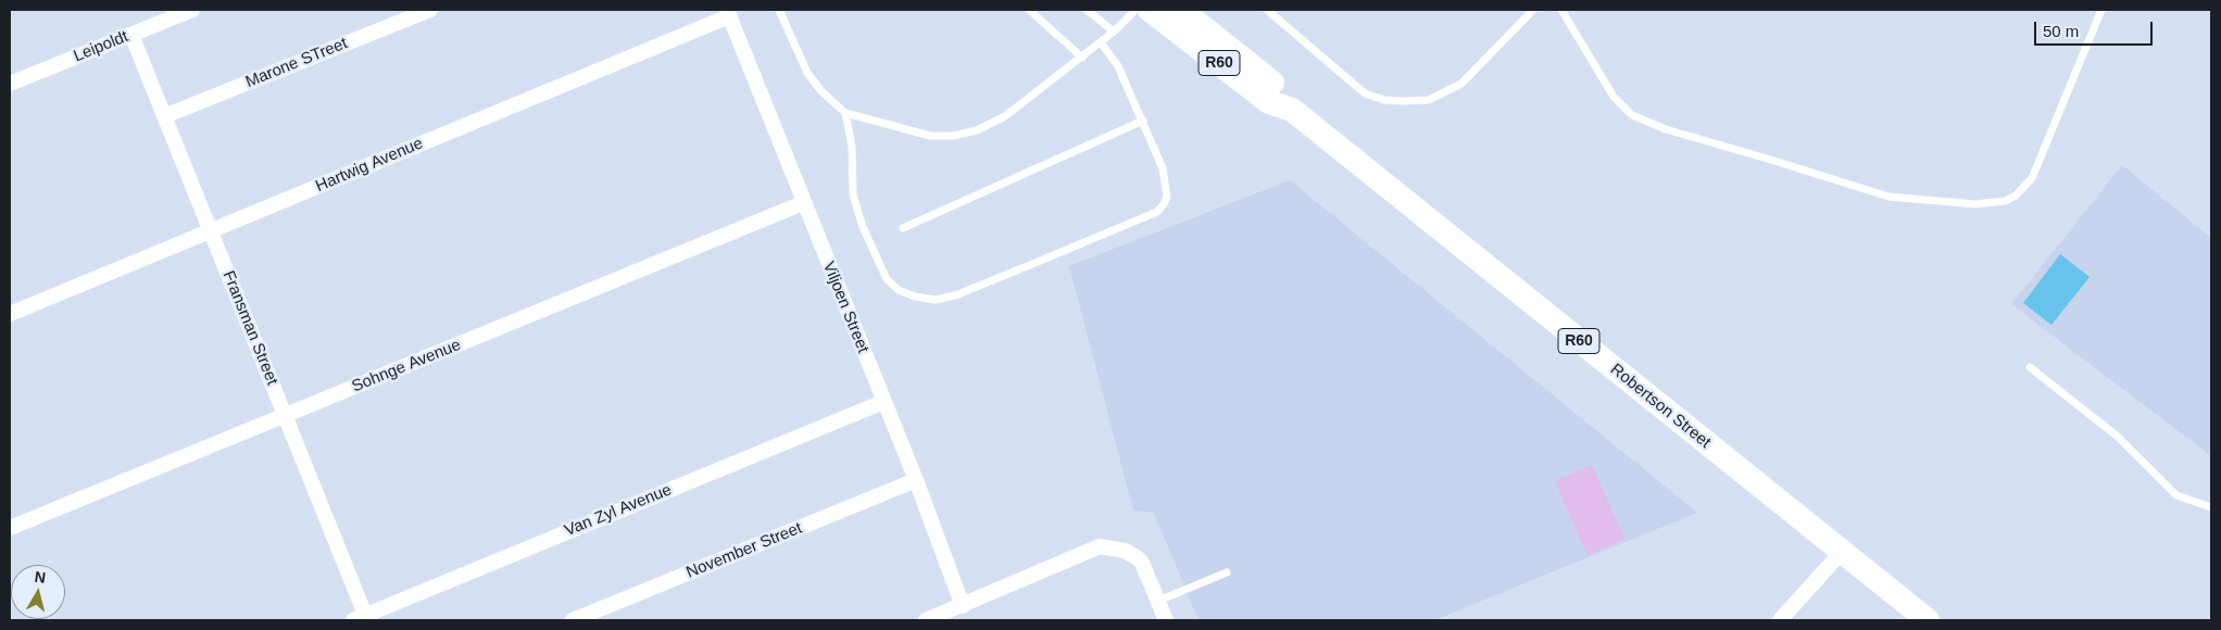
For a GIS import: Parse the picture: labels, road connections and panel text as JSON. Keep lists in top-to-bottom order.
{
  "streets": {
    "main road": ["R60", "Robertson Street"],
    "street": [
      "Leipoldt",
      "Marone STreet",
      "Hartwig Avenue",
      "Viljoen Street",
      "Fransman Street",
      "Sohnge Avenue",
      "Van Zyl Avenue",
      "November Street"
    ]
  },
  "crossings": [
    ["Leipoldt", "Fransman Street"],
    ["Marone STreet", "Fransman Street"],
    ["Hartwig Avenue", "Viljoen Street"],
    ["Hartwig Avenue", "Fransman Street"],
    ["Viljoen Street", "Sohnge Avenue"],
    ["Viljoen Street", "Van Zyl Avenue"],
    ["Viljoen Street", "November Street"],
    ["Fransman Street", "Sohnge Avenue"],
    ["Fransman Street", "Van Zyl Avenue"]
  ],
  "scale_bar": "50 m",
  "north": "top"
}
